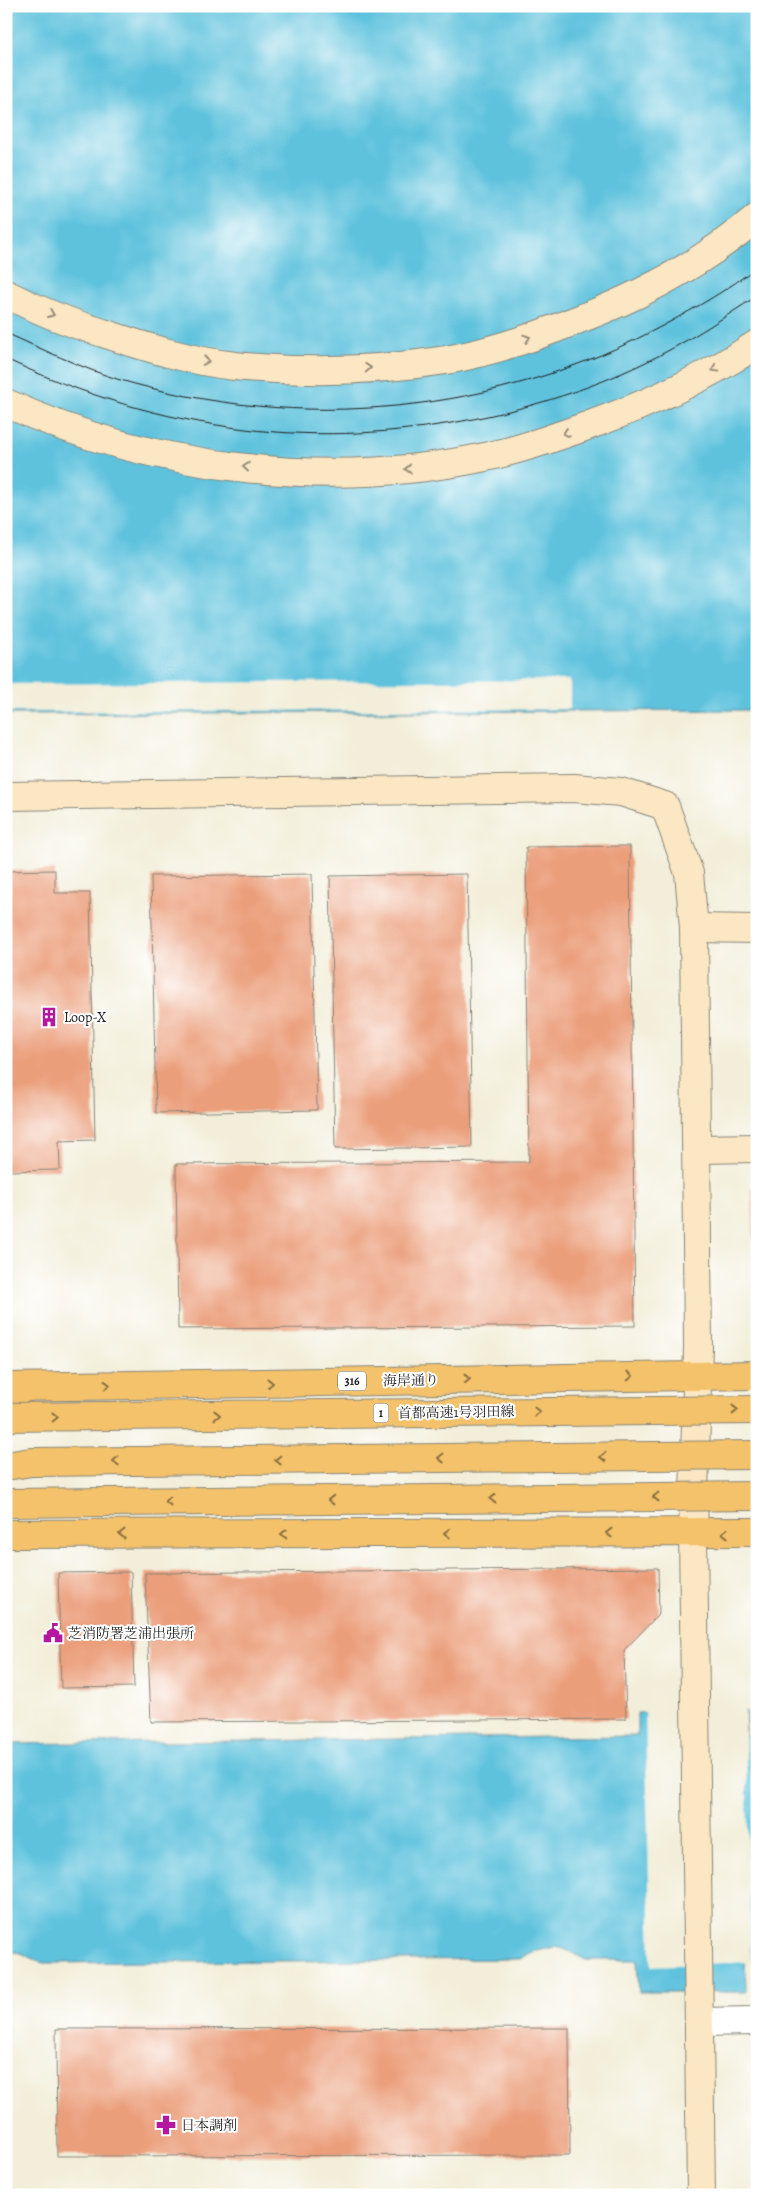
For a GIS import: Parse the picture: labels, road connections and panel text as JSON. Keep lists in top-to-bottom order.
{
  "streets": {
    "main road": [
      "海岸通り",
      "316",
      "首都高速1号羽田線",
      "1"
    ]
  },
  "places": {
    "building": ["Loop-X"],
    "public building": ["芝消防署芝浦出張所"],
    "pharmacy": ["日本調剤"]
  }
}
